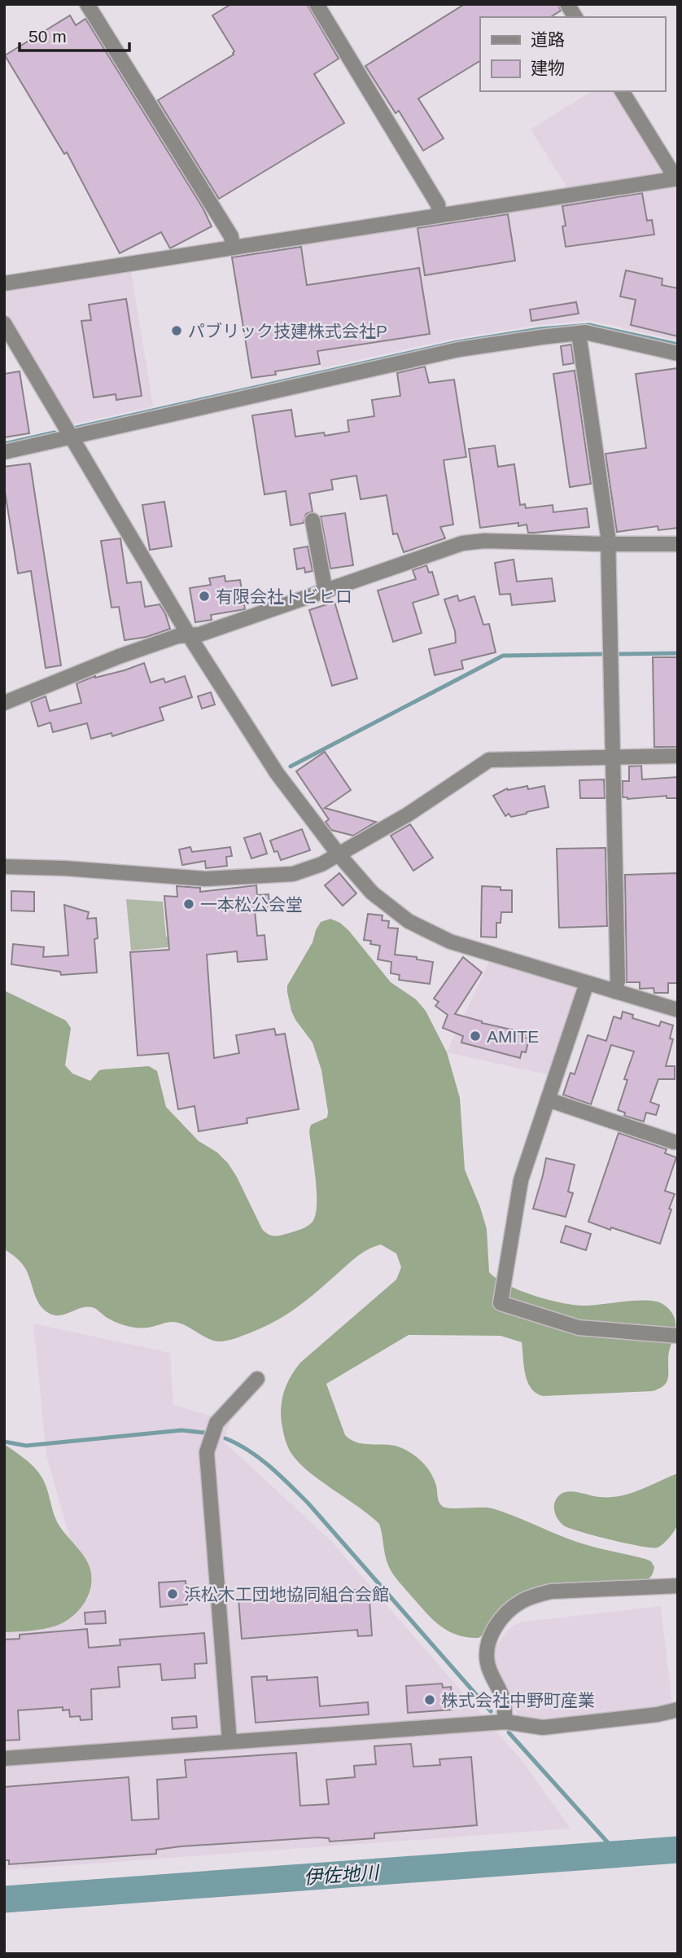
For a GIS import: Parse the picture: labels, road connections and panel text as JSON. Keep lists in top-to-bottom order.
{
  "water": ["伊佐地川"],
  "places": [
    "パブリック技建株式会社P",
    "有限会社トビヒロ",
    "一本松公会堂",
    "AMITE",
    "浜松木工団地協同組合会館",
    "株式会社中野町産業"
  ],
  "legend": ["道路", "建物"],
  "scale_bar": "50 m"
}
